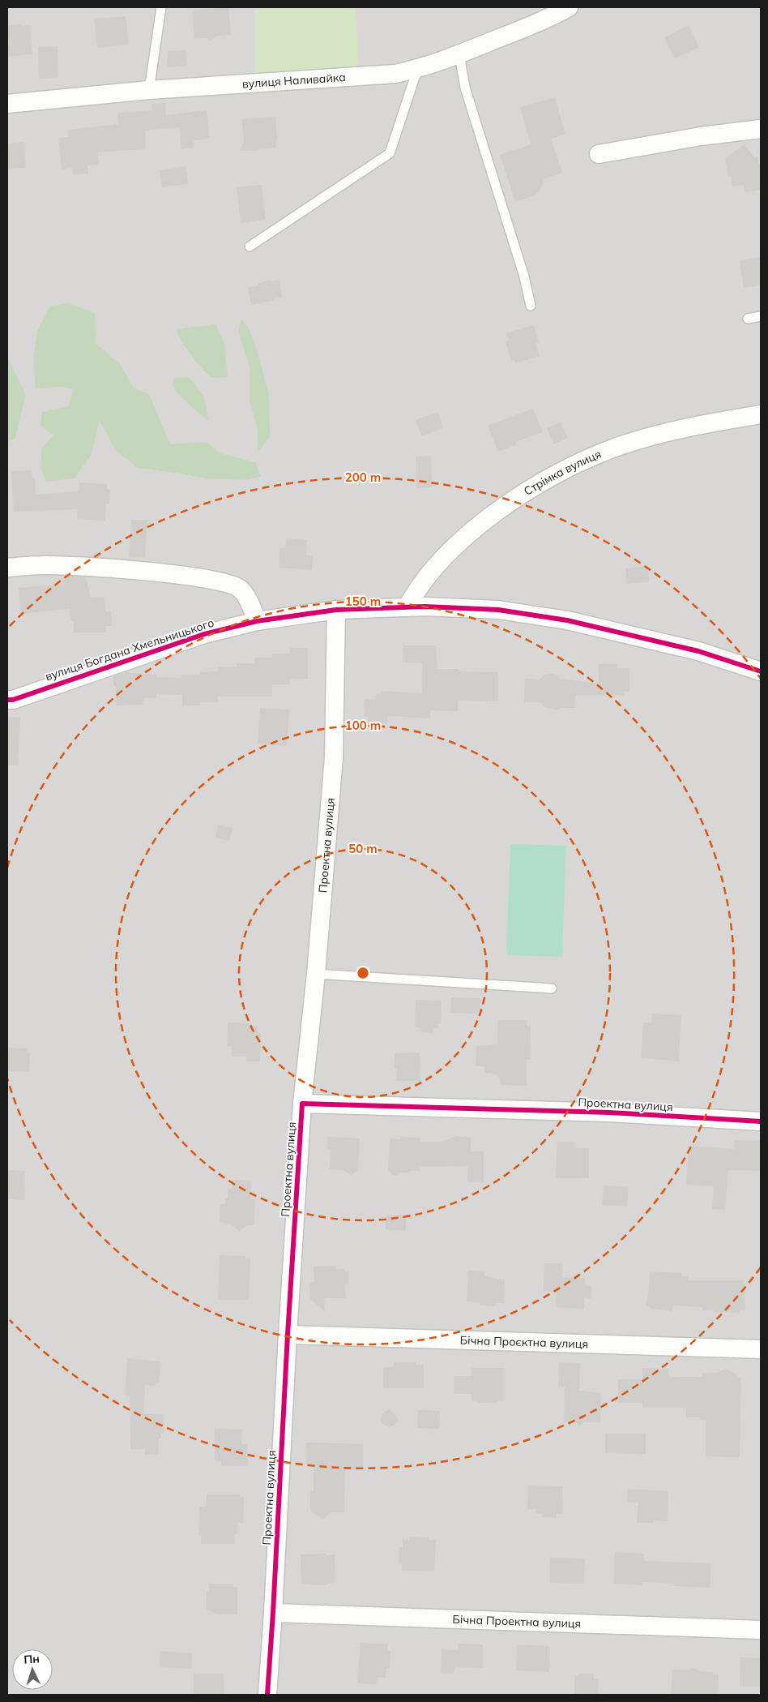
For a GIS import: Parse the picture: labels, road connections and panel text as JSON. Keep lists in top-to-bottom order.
{
  "streets": {
    "street": [
      "вулиця Наливайка",
      "Стрімка вулиця",
      "вулиця Богдана Хмельницького",
      "Проектна вулиця",
      "Бічна Проєктна вулиця",
      "Бічна Проектна вулиця"
    ]
  },
  "crossings": [
    ["Стрімка вулиця", "вулиця Богдана Хмельницького"],
    ["вулиця Богдана Хмельницького", "Проектна вулиця"],
    ["Проектна вулиця", "Бічна Проєктна вулиця"],
    ["Проектна вулиця", "Бічна Проектна вулиця"]
  ],
  "north": "top",
  "rings": [
    "200 m",
    "150 m",
    "100 m",
    "50 m"
  ]
}
